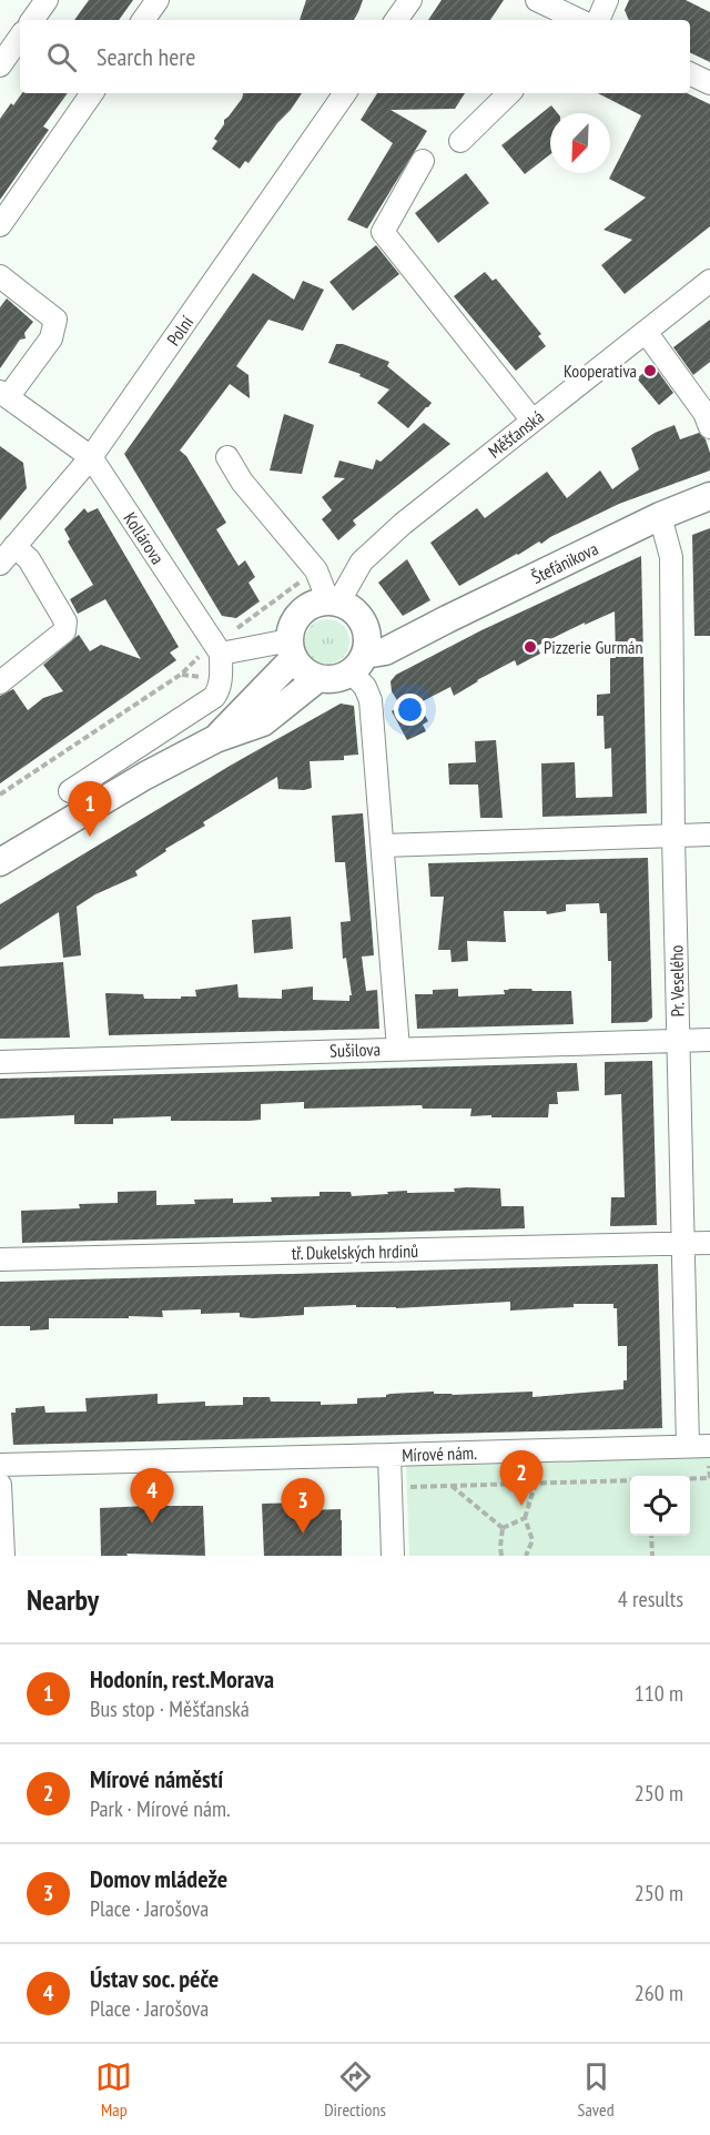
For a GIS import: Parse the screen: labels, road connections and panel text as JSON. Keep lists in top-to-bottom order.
{
  "streets": {
    "main road": ["Štefánikova"],
    "street": [
      "Polní",
      "Měšťanská",
      "Kollárova",
      "Pr. Veselého",
      "Sušilova",
      "tř. Dukelských hrdinů",
      "Mírové nám."
    ]
  },
  "crossings": [
    ["Polní", "Kollárova"],
    ["Měšťanská", "Štefánikova"],
    ["Štefánikova", "Pr. Veselého"],
    ["Pr. Veselého", "Sušilova"],
    ["Pr. Veselého", "tř. Dukelských hrdinů"],
    ["Pr. Veselého", "Mírové nám."]
  ],
  "places": ["Kooperativa", "Pizzerie Gurmán"],
  "north": "bottom left",
  "page": {
    "search": "Search here",
    "pins": [
      "1",
      "2",
      "4",
      "3"
    ],
    "heading": ["Nearby", "4 results"],
    "list": [
      {
        "mark": "1",
        "name": "Hodonín, rest.Morava",
        "note": "Bus stop · Měšťanská",
        "value": "110 m"
      },
      {
        "mark": "2",
        "name": "Mírové náměstí",
        "note": "Park · Mírové nám.",
        "value": "250 m"
      },
      {
        "mark": "3",
        "name": "Domov mládeže",
        "note": "Place · Jarošova",
        "value": "250 m"
      },
      {
        "mark": "4",
        "name": "Ústav soc. péče",
        "note": "Place · Jarošova",
        "value": "260 m"
      }
    ],
    "nav": ["Map", "Directions", "Saved"]
  }
}
